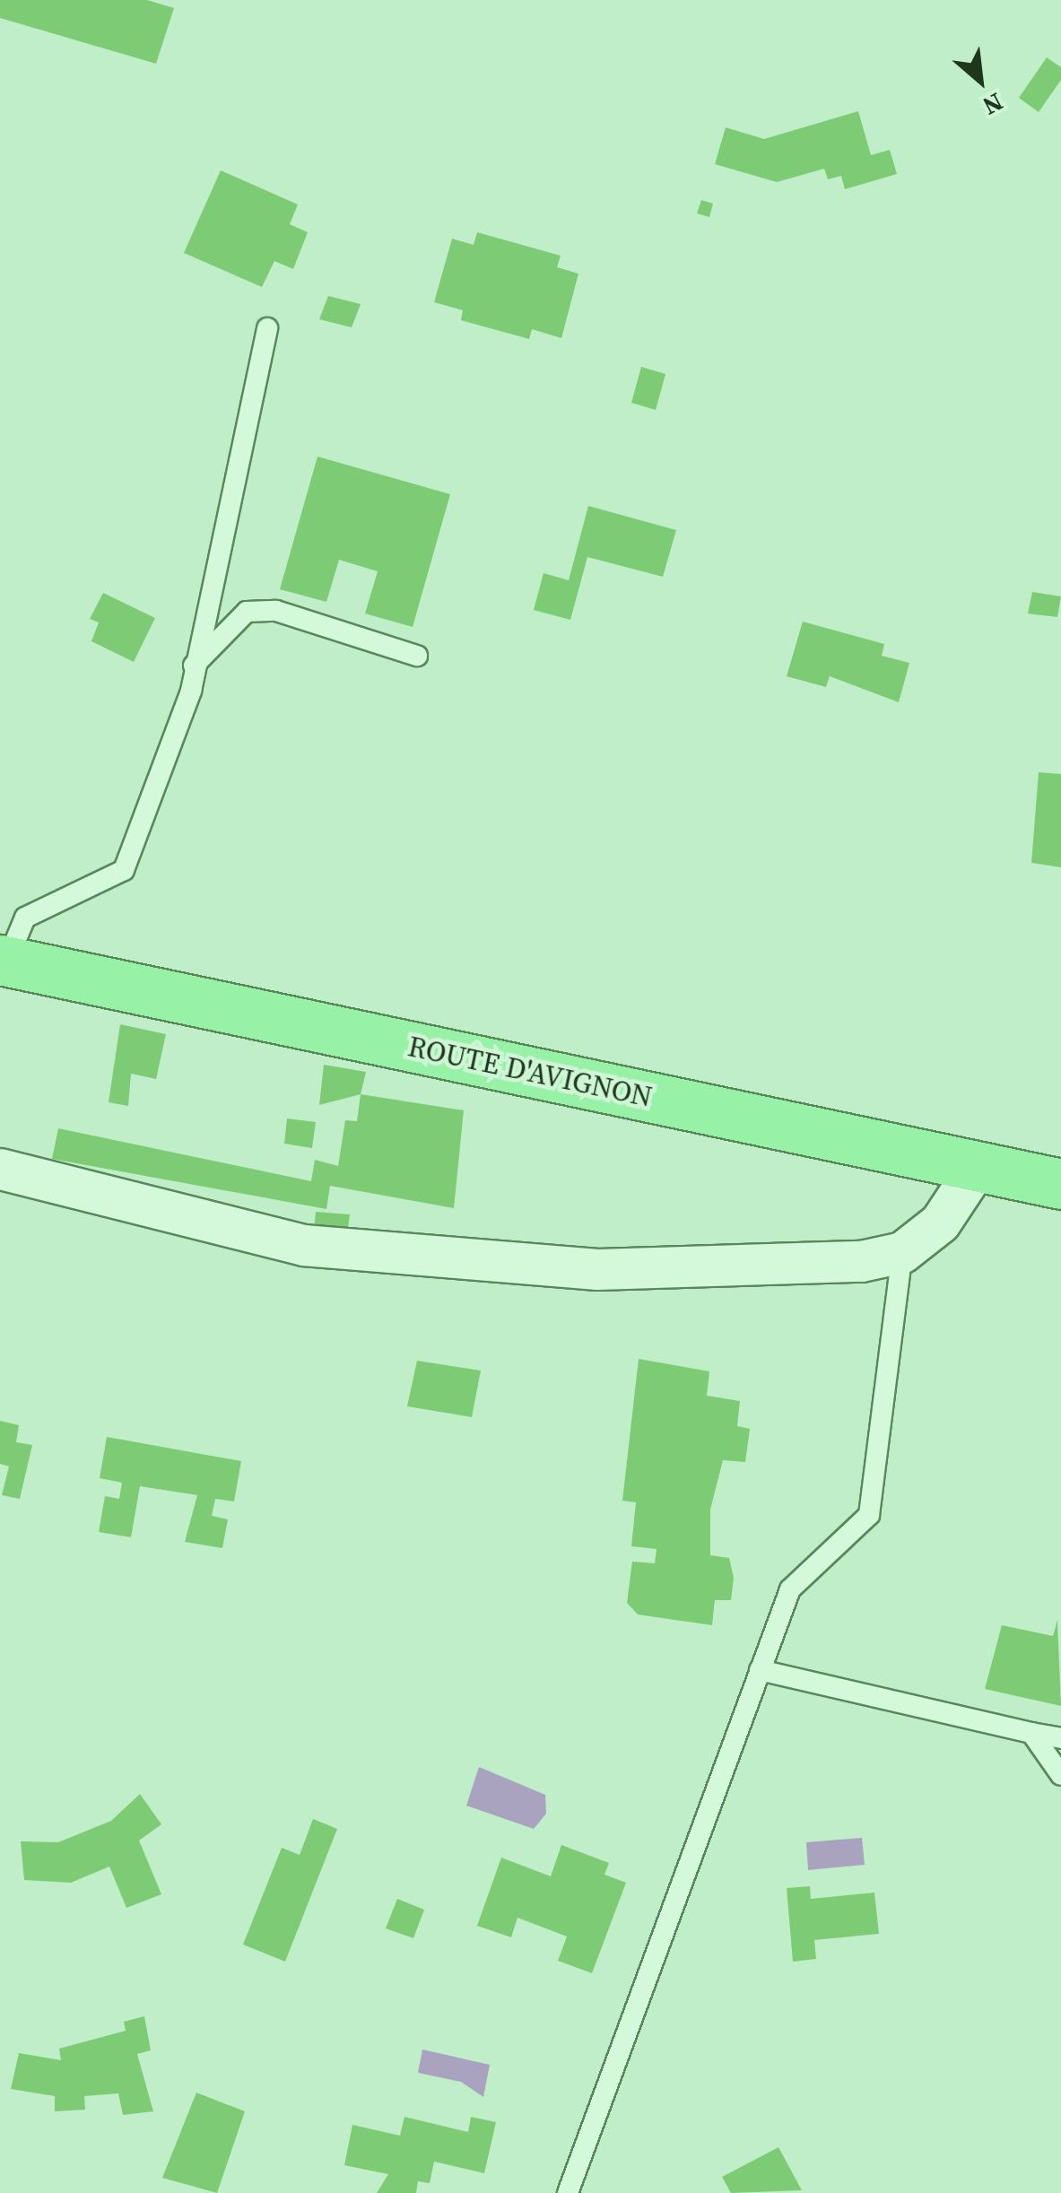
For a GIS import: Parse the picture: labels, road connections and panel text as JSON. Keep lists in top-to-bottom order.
{
  "streets": {
    "main road": ["ROUTE D'AVIGNON"]
  },
  "north": "bottom right"
}
